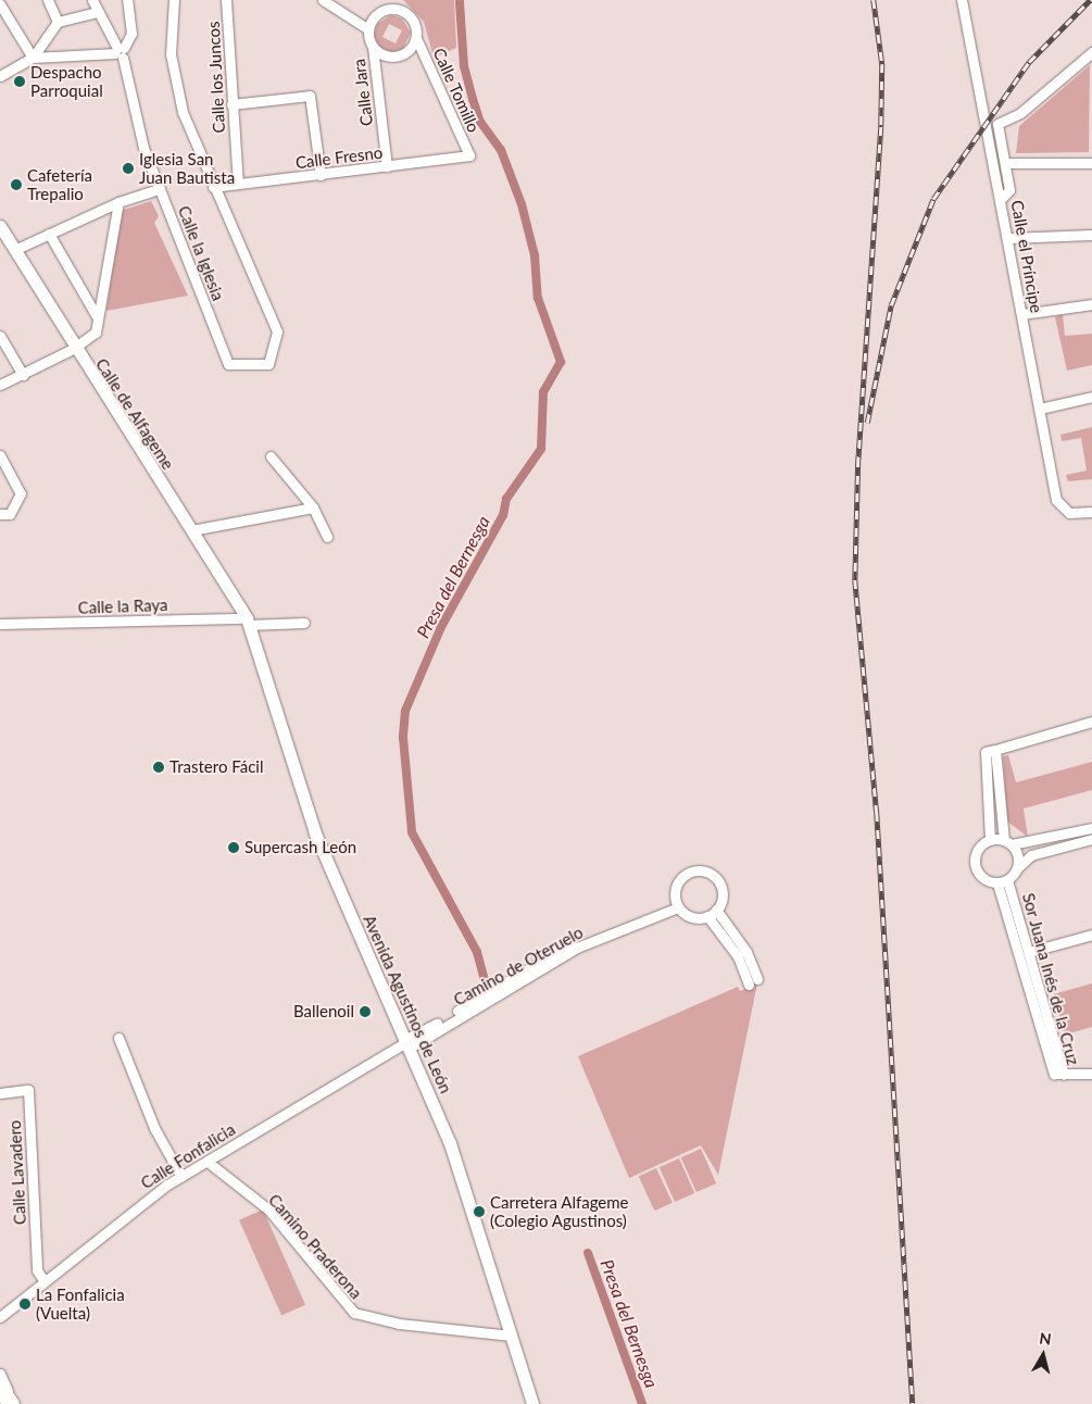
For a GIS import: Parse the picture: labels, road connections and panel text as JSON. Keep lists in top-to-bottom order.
{
  "streets": {
    "street": [
      "Calle los Juncos",
      "Calle Tomillo",
      "Calle Jara",
      "Calle Fresno",
      "Calle la Iglesia",
      "Calle el Príncipe",
      "Calle de Alfageme",
      "Calle la Raya",
      "Camino de Oteruelo",
      "Sor Juana Inés de la Cruz",
      "Avenida Agustinos de León",
      "Calle Fonfalicia",
      "Calle Lavadero",
      "Camino Praderona"
    ]
  },
  "crossings": [
    ["Calle los Juncos", "Calle Fresno"],
    ["Calle Tomillo", "Calle Jara"],
    ["Calle Tomillo", "Calle Fresno"],
    ["Calle Jara", "Calle Fresno"],
    ["Calle Fresno", "Calle la Iglesia"],
    ["Calle de Alfageme", "Calle la Raya"],
    ["Calle de Alfageme", "Avenida Agustinos de León"],
    ["Calle la Raya", "Avenida Agustinos de León"],
    ["Camino de Oteruelo", "Avenida Agustinos de León"],
    ["Camino de Oteruelo", "Calle Fonfalicia"],
    ["Avenida Agustinos de León", "Calle Fonfalicia"],
    ["Avenida Agustinos de León", "Camino Praderona"],
    ["Calle Fonfalicia", "Calle Lavadero"],
    ["Calle Fonfalicia", "Camino Praderona"]
  ],
  "water": ["Presa del Bernesga"],
  "places": [
    "Despacho Parroquial",
    "Iglesia San Juan Bautista",
    "Cafetería Trepalio",
    "Trastero Fácil",
    "Supercash León",
    "Ballenoil",
    "Carretera Alfageme (Colegio Agustinos)",
    "La Fonfalicia (Vuelta)"
  ],
  "north": "top"
}
